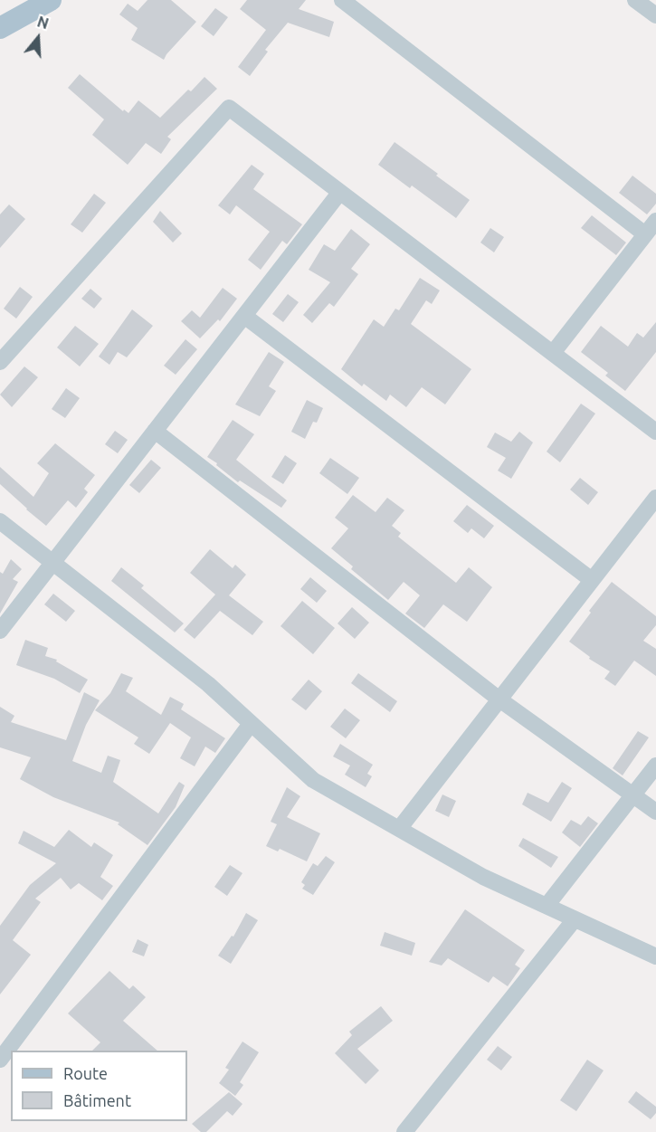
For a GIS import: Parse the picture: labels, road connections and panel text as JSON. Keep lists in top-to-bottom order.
{
  "legend": ["Route", "Bâtiment"],
  "north": "top"
}
